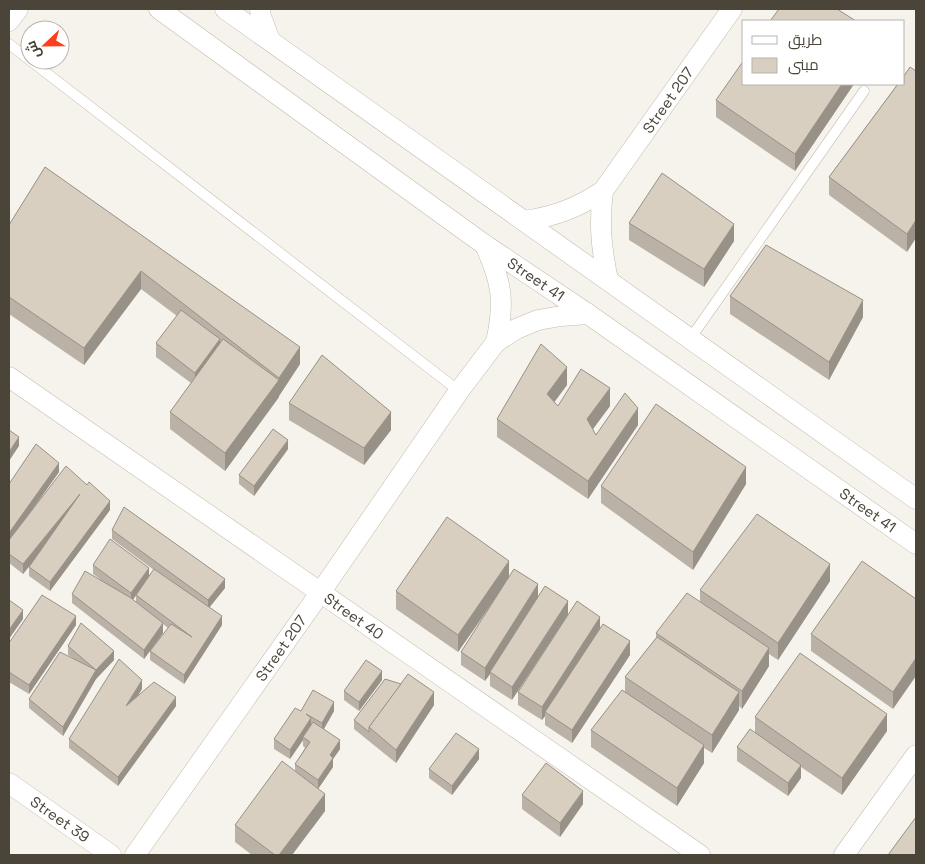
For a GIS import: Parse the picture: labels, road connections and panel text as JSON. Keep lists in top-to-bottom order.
{
  "streets": {
    "street": [
      "Street 207",
      "Street 41",
      "Street 40",
      "Street 39"
    ]
  },
  "crossings": [
    ["Street 207", "Street 41"],
    ["Street 207", "Street 40"]
  ],
  "legend": ["طريق", "مبنى"],
  "north": "left"
}
